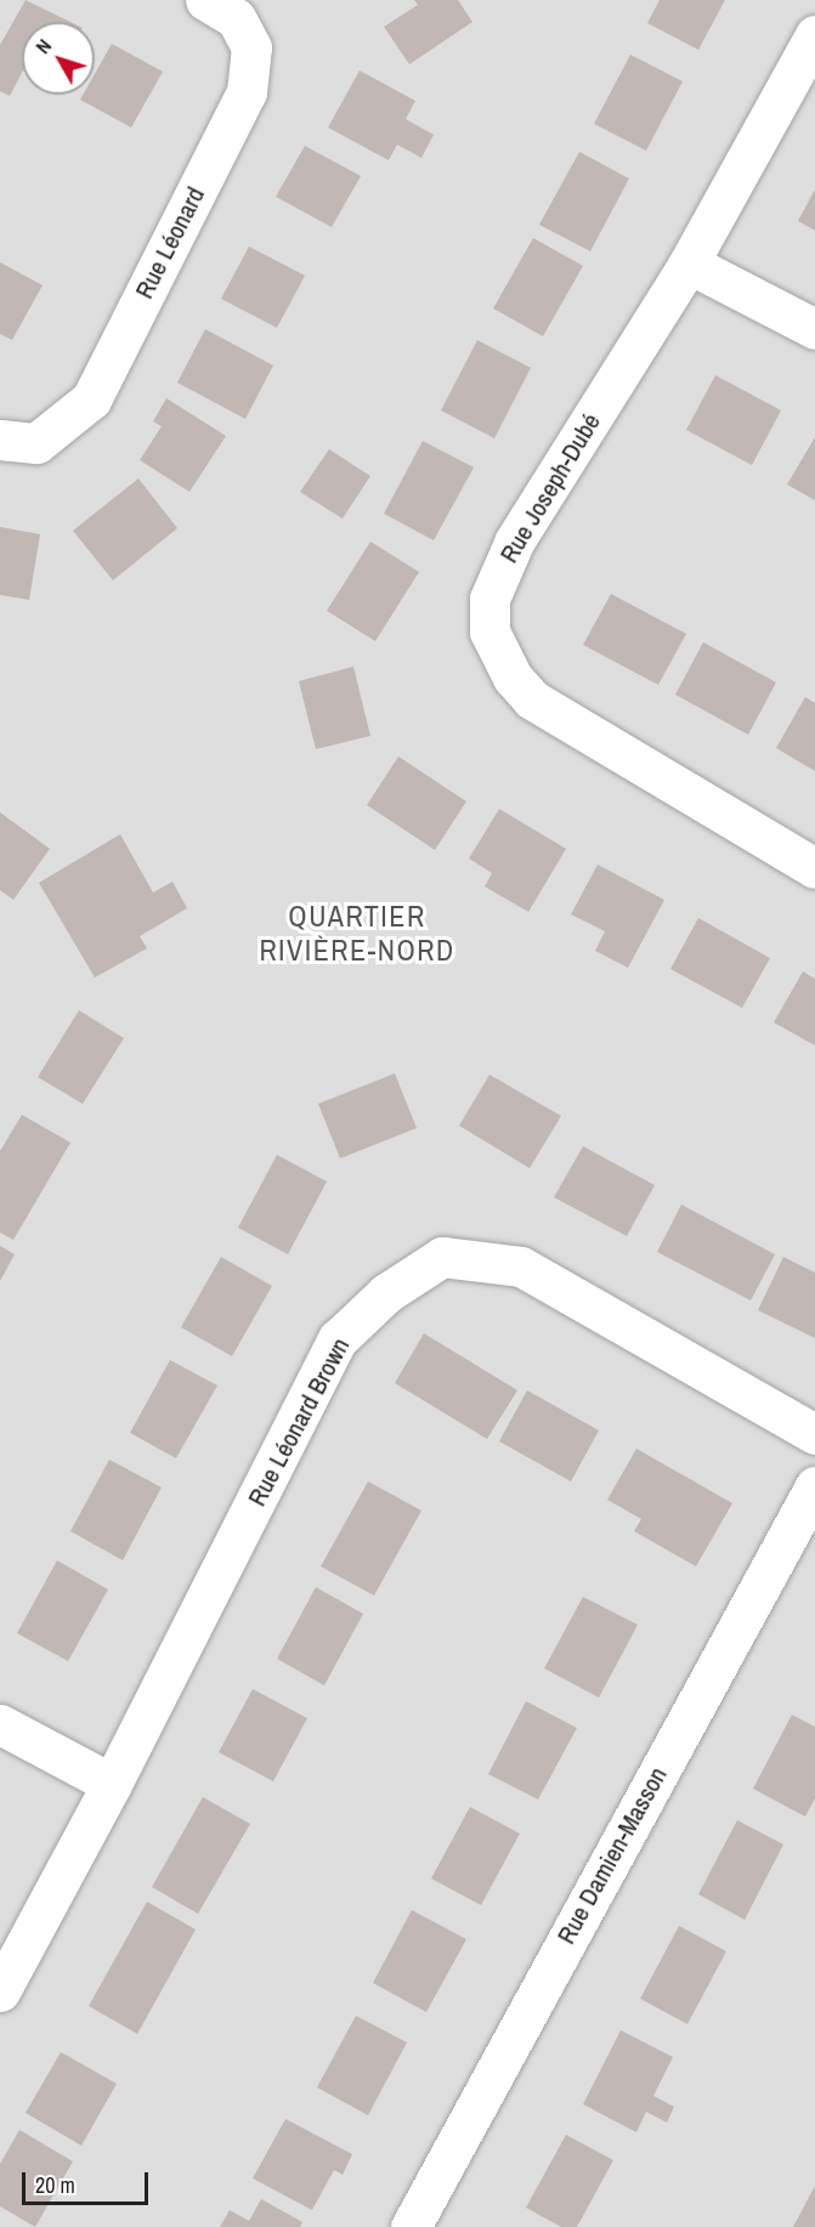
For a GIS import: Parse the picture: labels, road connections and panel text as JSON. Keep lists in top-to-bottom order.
{
  "streets": {
    "street": [
      "Rue Léonard",
      "Rue Joseph-Dubé",
      "Rue Léonard Brown",
      "Rue Damien-Masson"
    ]
  },
  "districts": ["QUARTIER RIVIÈRE-NORD"],
  "scale_bar": "20 m",
  "north": "top left"
}
